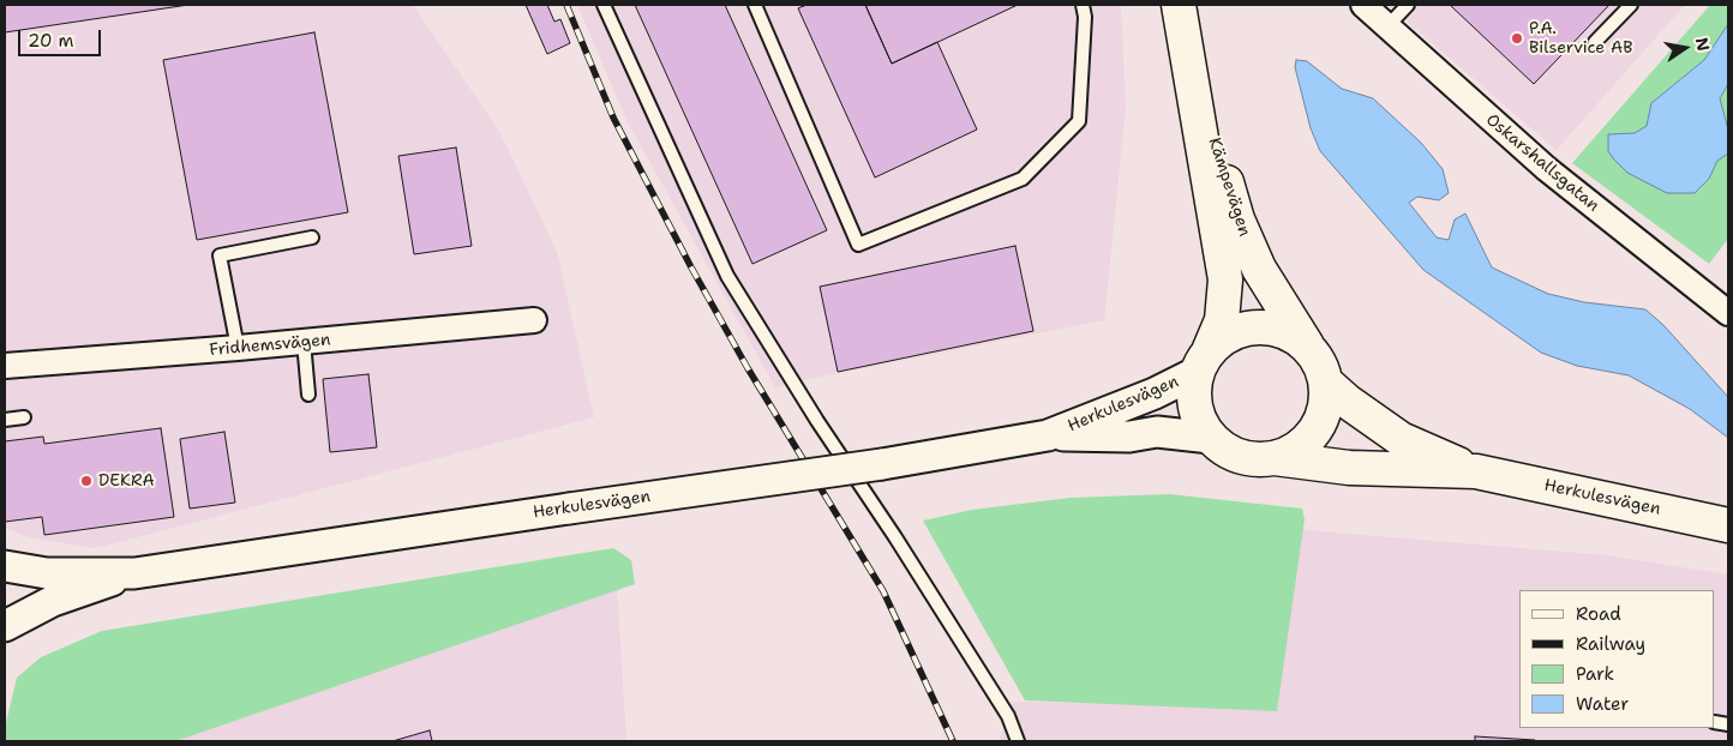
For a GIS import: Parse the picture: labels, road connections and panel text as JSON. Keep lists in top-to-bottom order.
{
  "streets": {
    "main road": ["Kämpevägen", "Herkulesvägen"],
    "street": ["Oskarshallsgatan", "Fridhemsvägen"]
  },
  "crossings": [
    ["Kämpevägen", "Herkulesvägen"]
  ],
  "places": ["P.A. Bilservice AB", "DEKRA"],
  "legend": [
    "Road",
    "Railway",
    "Park",
    "Water"
  ],
  "scale_bar": "20 m",
  "north": "right"
}
